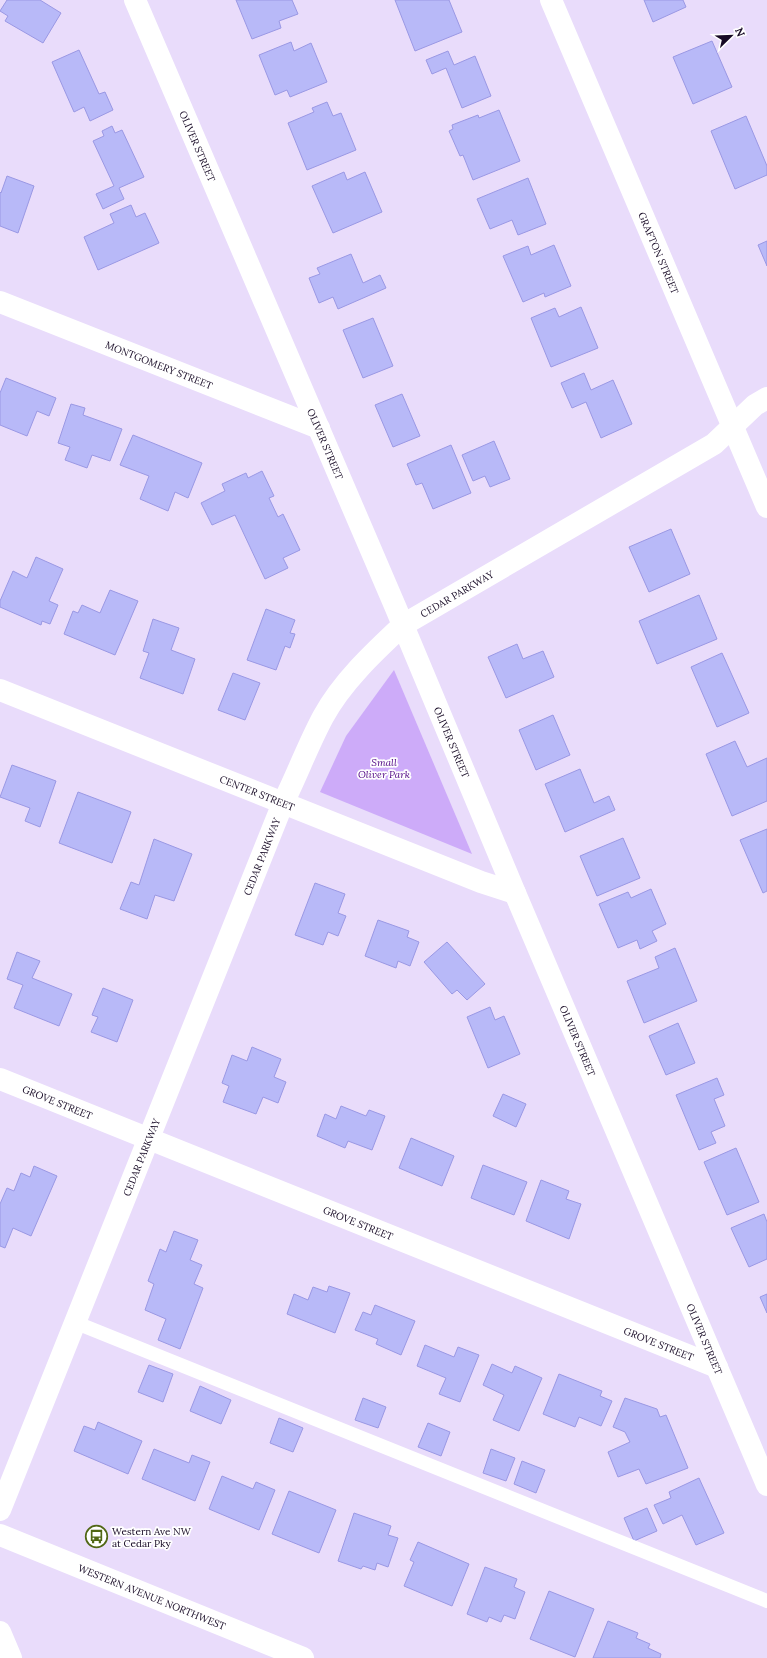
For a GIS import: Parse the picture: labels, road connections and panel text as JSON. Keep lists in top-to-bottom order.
{
  "streets": {
    "street": [
      "OLIVER STREET",
      "GRAFTON STREET",
      "MONTGOMERY STREET",
      "CEDAR PARKWAY",
      "CENTER STREET",
      "GROVE STREET",
      "WESTERN AVENUE NORTHWEST"
    ]
  },
  "crossings": [
    ["OLIVER STREET", "MONTGOMERY STREET"],
    ["OLIVER STREET", "CEDAR PARKWAY"],
    ["OLIVER STREET", "CENTER STREET"],
    ["OLIVER STREET", "GROVE STREET"],
    ["GRAFTON STREET", "CEDAR PARKWAY"],
    ["CEDAR PARKWAY", "CENTER STREET"],
    ["CEDAR PARKWAY", "GROVE STREET"]
  ],
  "parks": ["Small Oliver Park"],
  "places": {
    "bus stop": ["Western Ave NW at Cedar Pky"]
  },
  "north": "top right"
}
